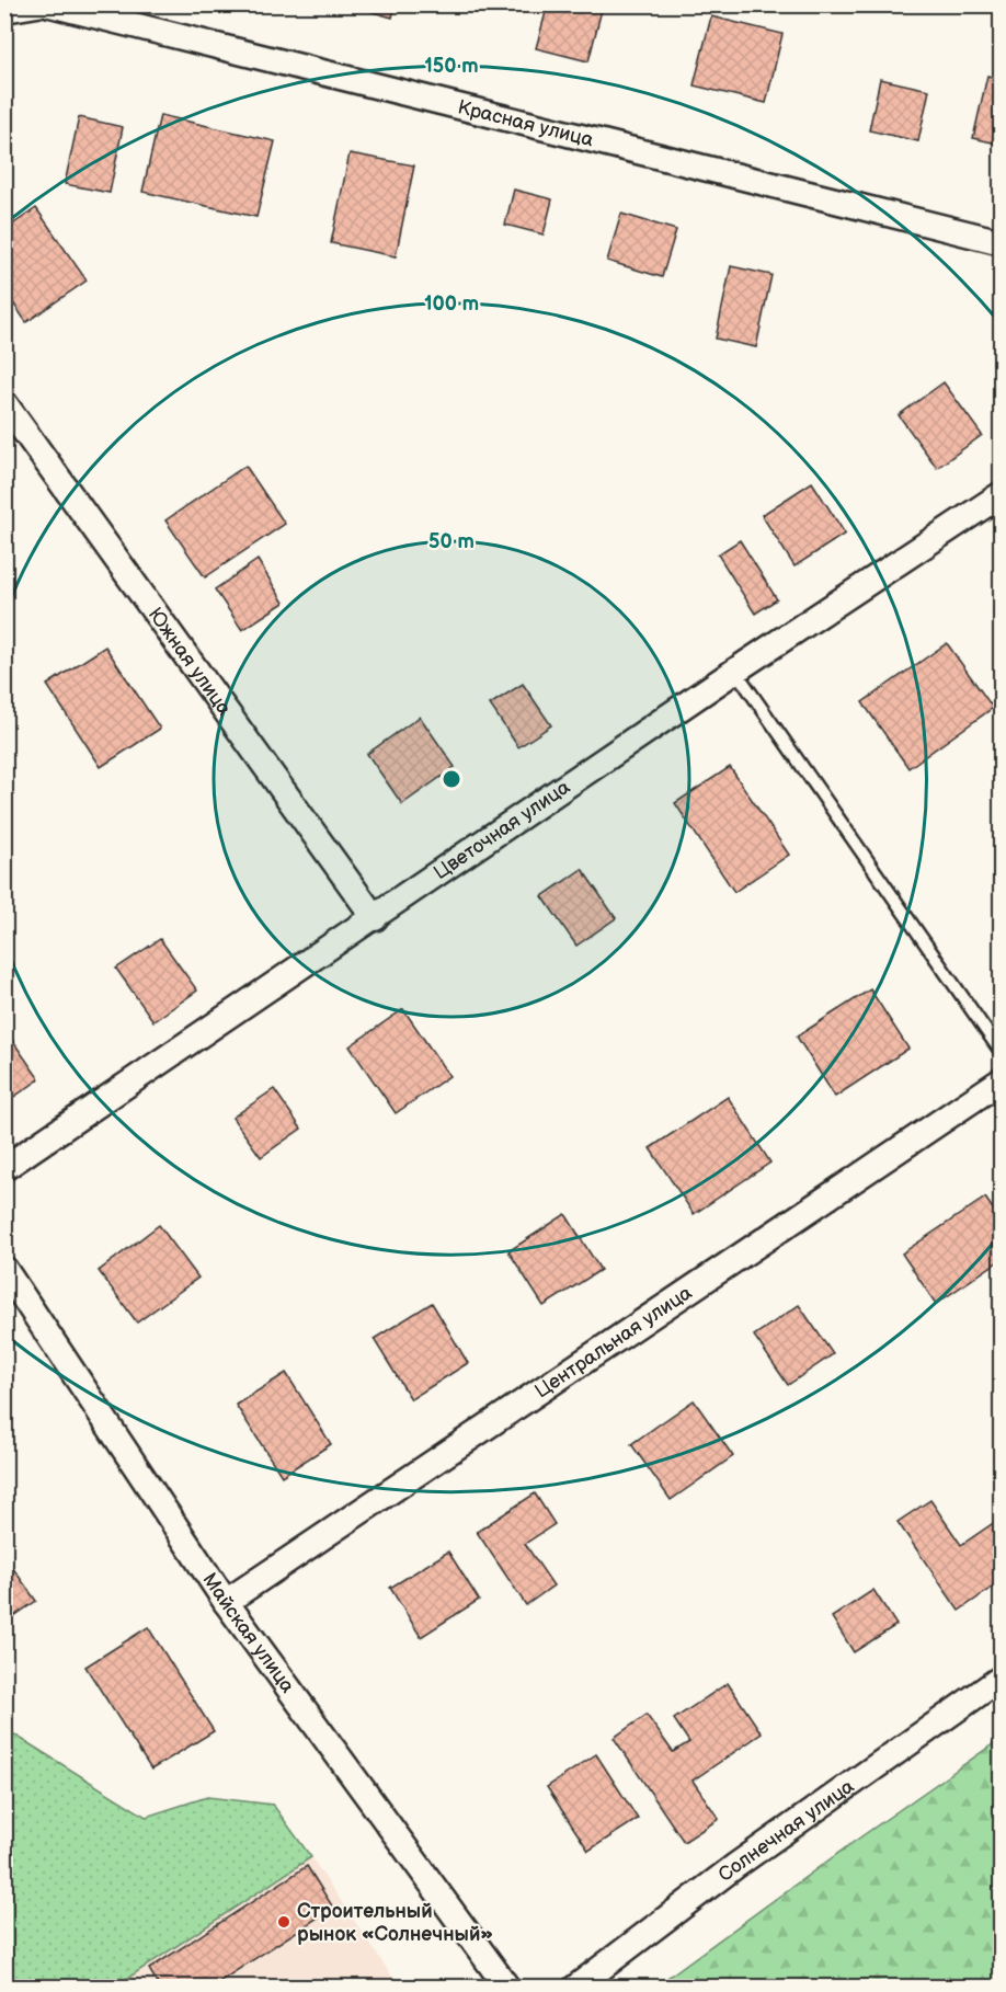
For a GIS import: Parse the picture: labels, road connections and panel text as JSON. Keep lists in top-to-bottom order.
{
  "streets": {
    "street": [
      "Красная улица",
      "Южная улица",
      "Цветочная улица",
      "Центральная улица",
      "Майская улица",
      "Солнечная улица"
    ]
  },
  "crossings": [
    ["Южная улица", "Цветочная улица"],
    ["Центральная улица", "Майская улица"]
  ],
  "places": ["Строительный рынок «Солнечный»"],
  "rings": ["150 m", "100 m", "50 m"]
}
